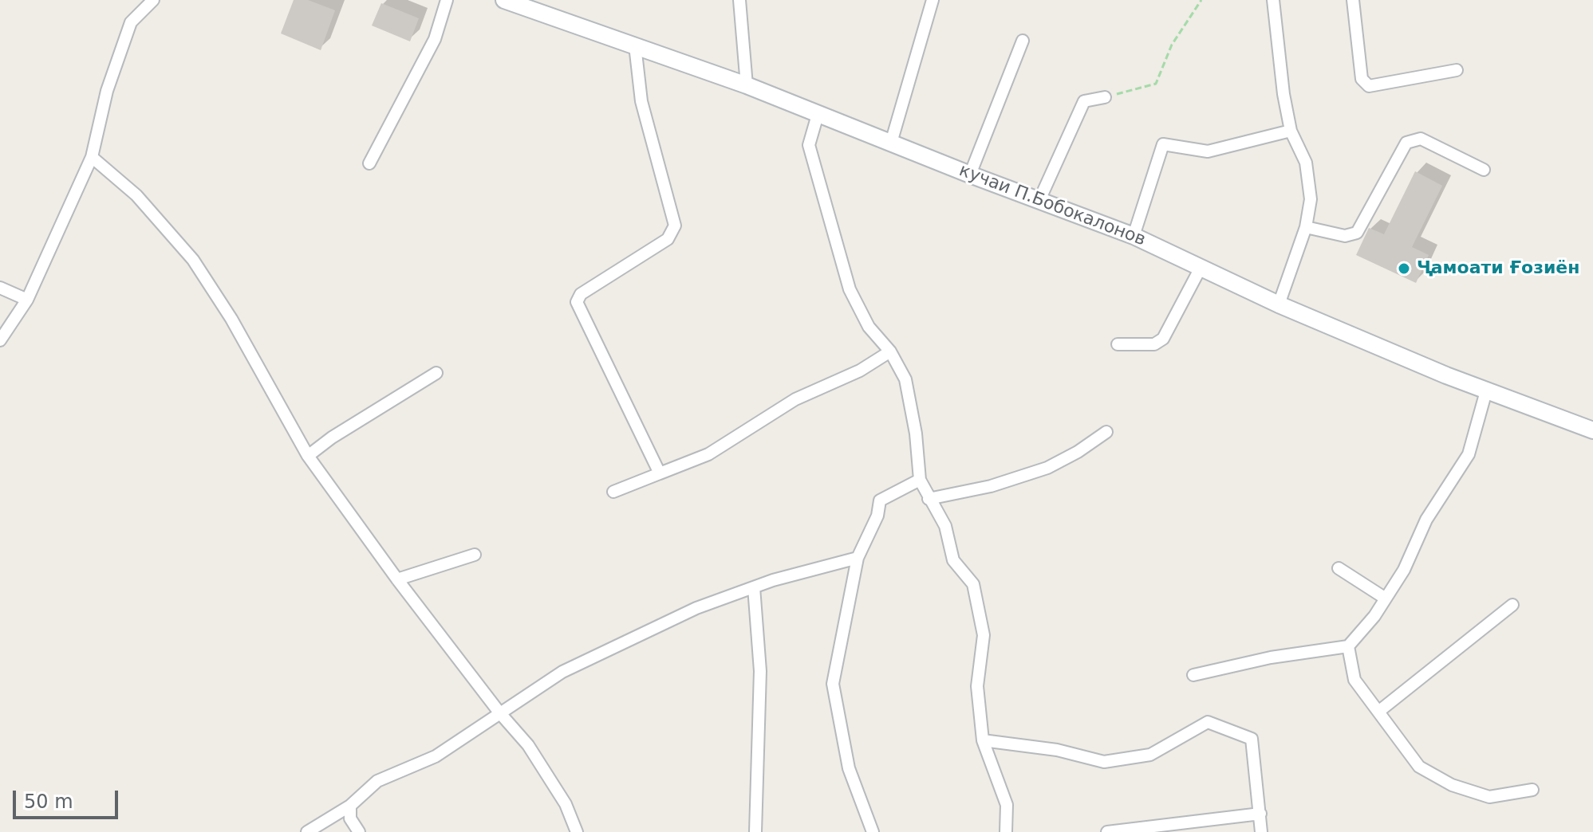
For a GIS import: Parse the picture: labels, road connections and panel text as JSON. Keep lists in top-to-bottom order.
{
  "streets": {
    "main road": ["кучаи П.Бобокалонов"]
  },
  "places": ["Ҷамоати Ғозиён"],
  "scale_bar": "50 m"
}
